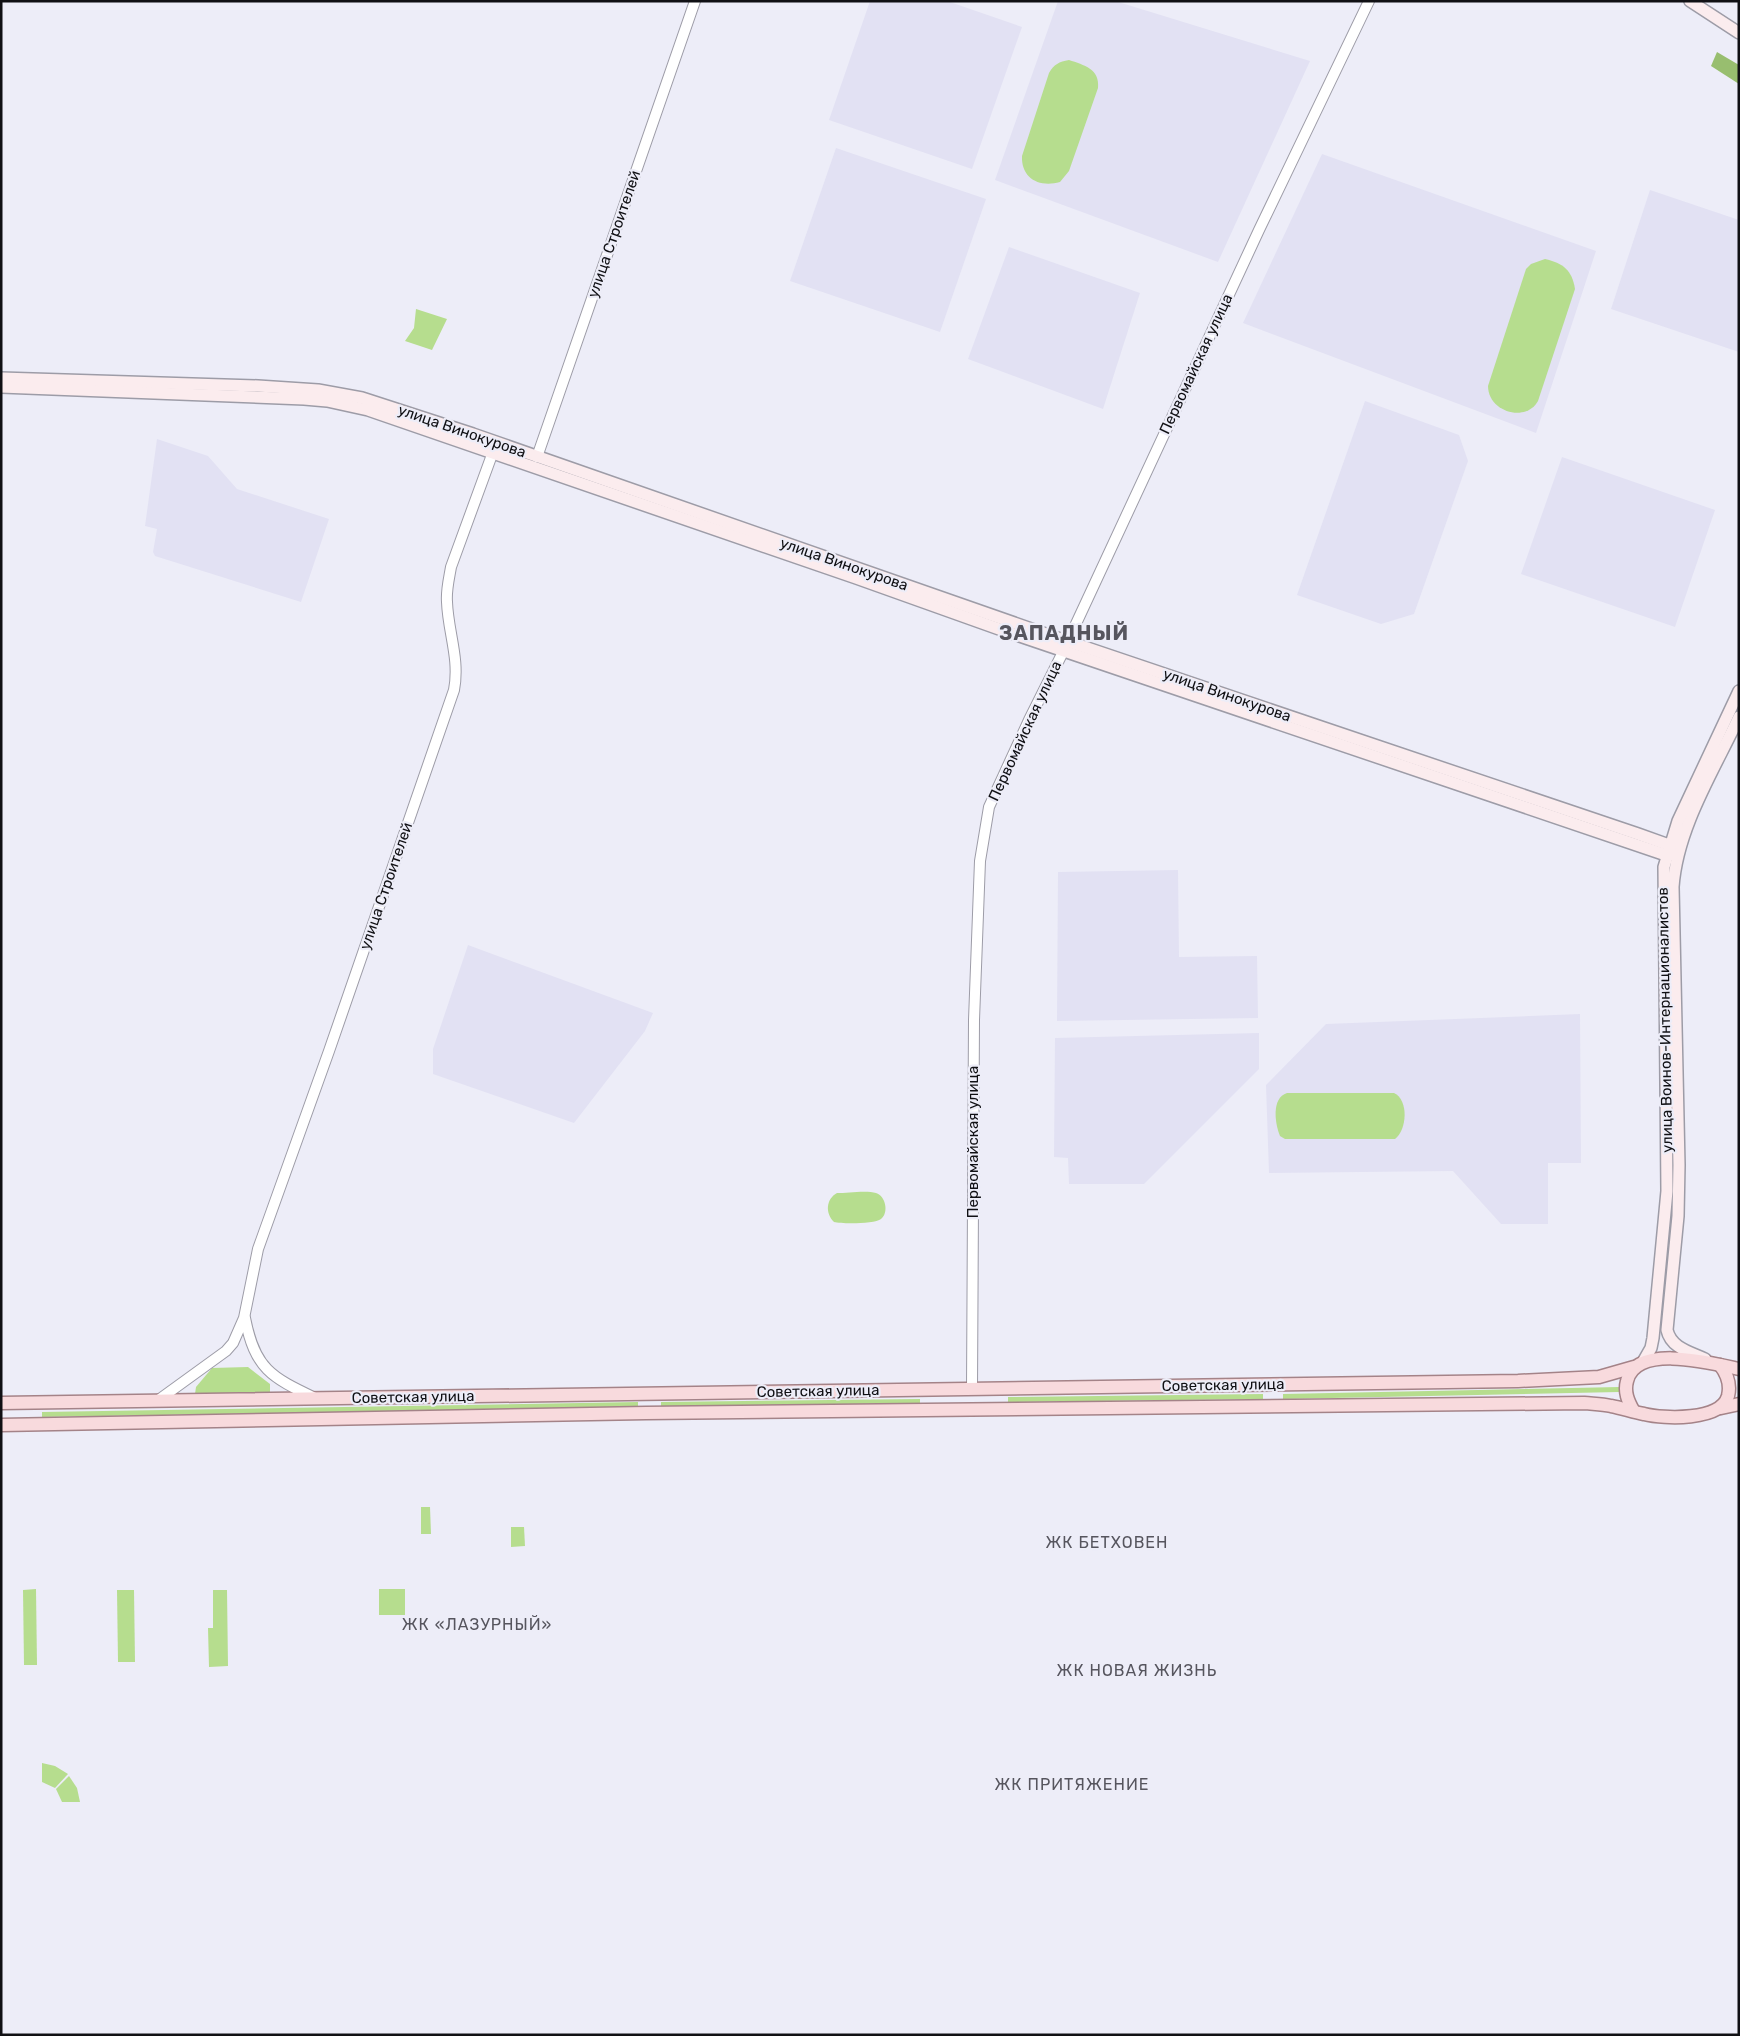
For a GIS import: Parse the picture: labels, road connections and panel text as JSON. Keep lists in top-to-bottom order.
{
  "streets": {
    "main road": [
      "Первомайская улица",
      "улица Винокурова",
      "улица Воинов-Интернационалистов",
      "Советская улица"
    ],
    "street": ["улица Строителей"]
  },
  "crossings": [
    ["улица Строителей", "улица Винокурова"],
    ["улица Строителей", "Советская улица"],
    ["Первомайская улица", "улица Винокурова"],
    ["Первомайская улица", "Советская улица"],
    ["улица Винокурова", "улица Воинов-Интернационалистов"],
    ["улица Воинов-Интернационалистов", "Советская улица"]
  ],
  "districts": [
    "ЗАПАДНЫЙ",
    "ЖК БЕТХОВЕН",
    "ЖК «ЛАЗУРНЫЙ»",
    "ЖК НОВАЯ ЖИЗНЬ",
    "ЖК ПРИТЯЖЕНИЕ"
  ]
}
